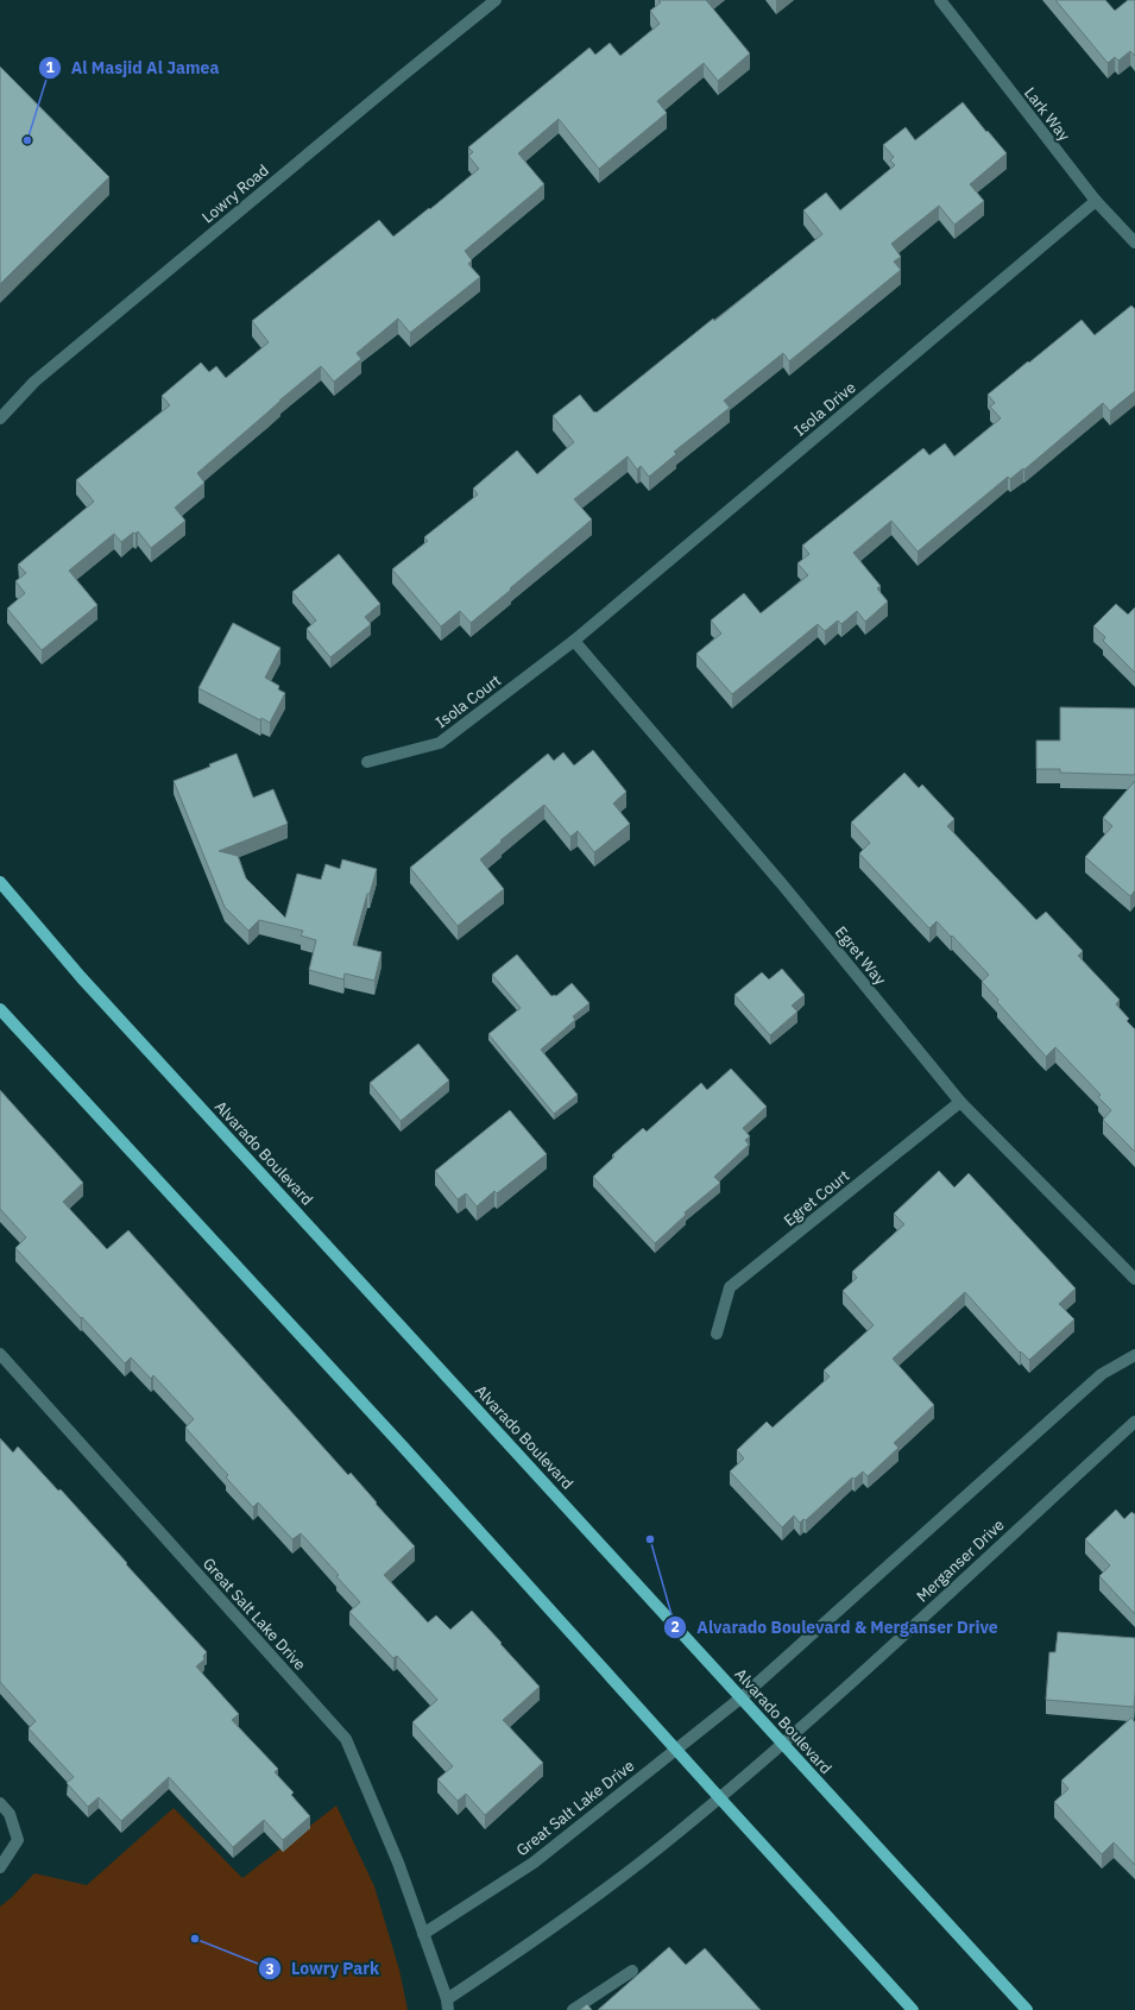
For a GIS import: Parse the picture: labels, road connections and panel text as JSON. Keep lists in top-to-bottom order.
{
  "streets": {
    "main road": ["Alvarado Boulevard"],
    "street": [
      "Lark Way",
      "Lowry Road",
      "Isola Drive",
      "Isola Court",
      "Egret Way",
      "Egret Court",
      "Merganser Drive",
      "Great Salt Lake Drive"
    ]
  },
  "crossings": [
    ["Lark Way", "Isola Drive"],
    ["Isola Drive", "Isola Court"],
    ["Isola Drive", "Egret Way"],
    ["Isola Court", "Egret Way"],
    ["Egret Way", "Egret Court"],
    ["Alvarado Boulevard", "Merganser Drive"],
    ["Alvarado Boulevard", "Great Salt Lake Drive"],
    ["Merganser Drive", "Great Salt Lake Drive"]
  ],
  "places": ["Al Masjid Al Jamea", "Alvarado Boulevard & Merganser Drive", "Lowry Park"]
}
